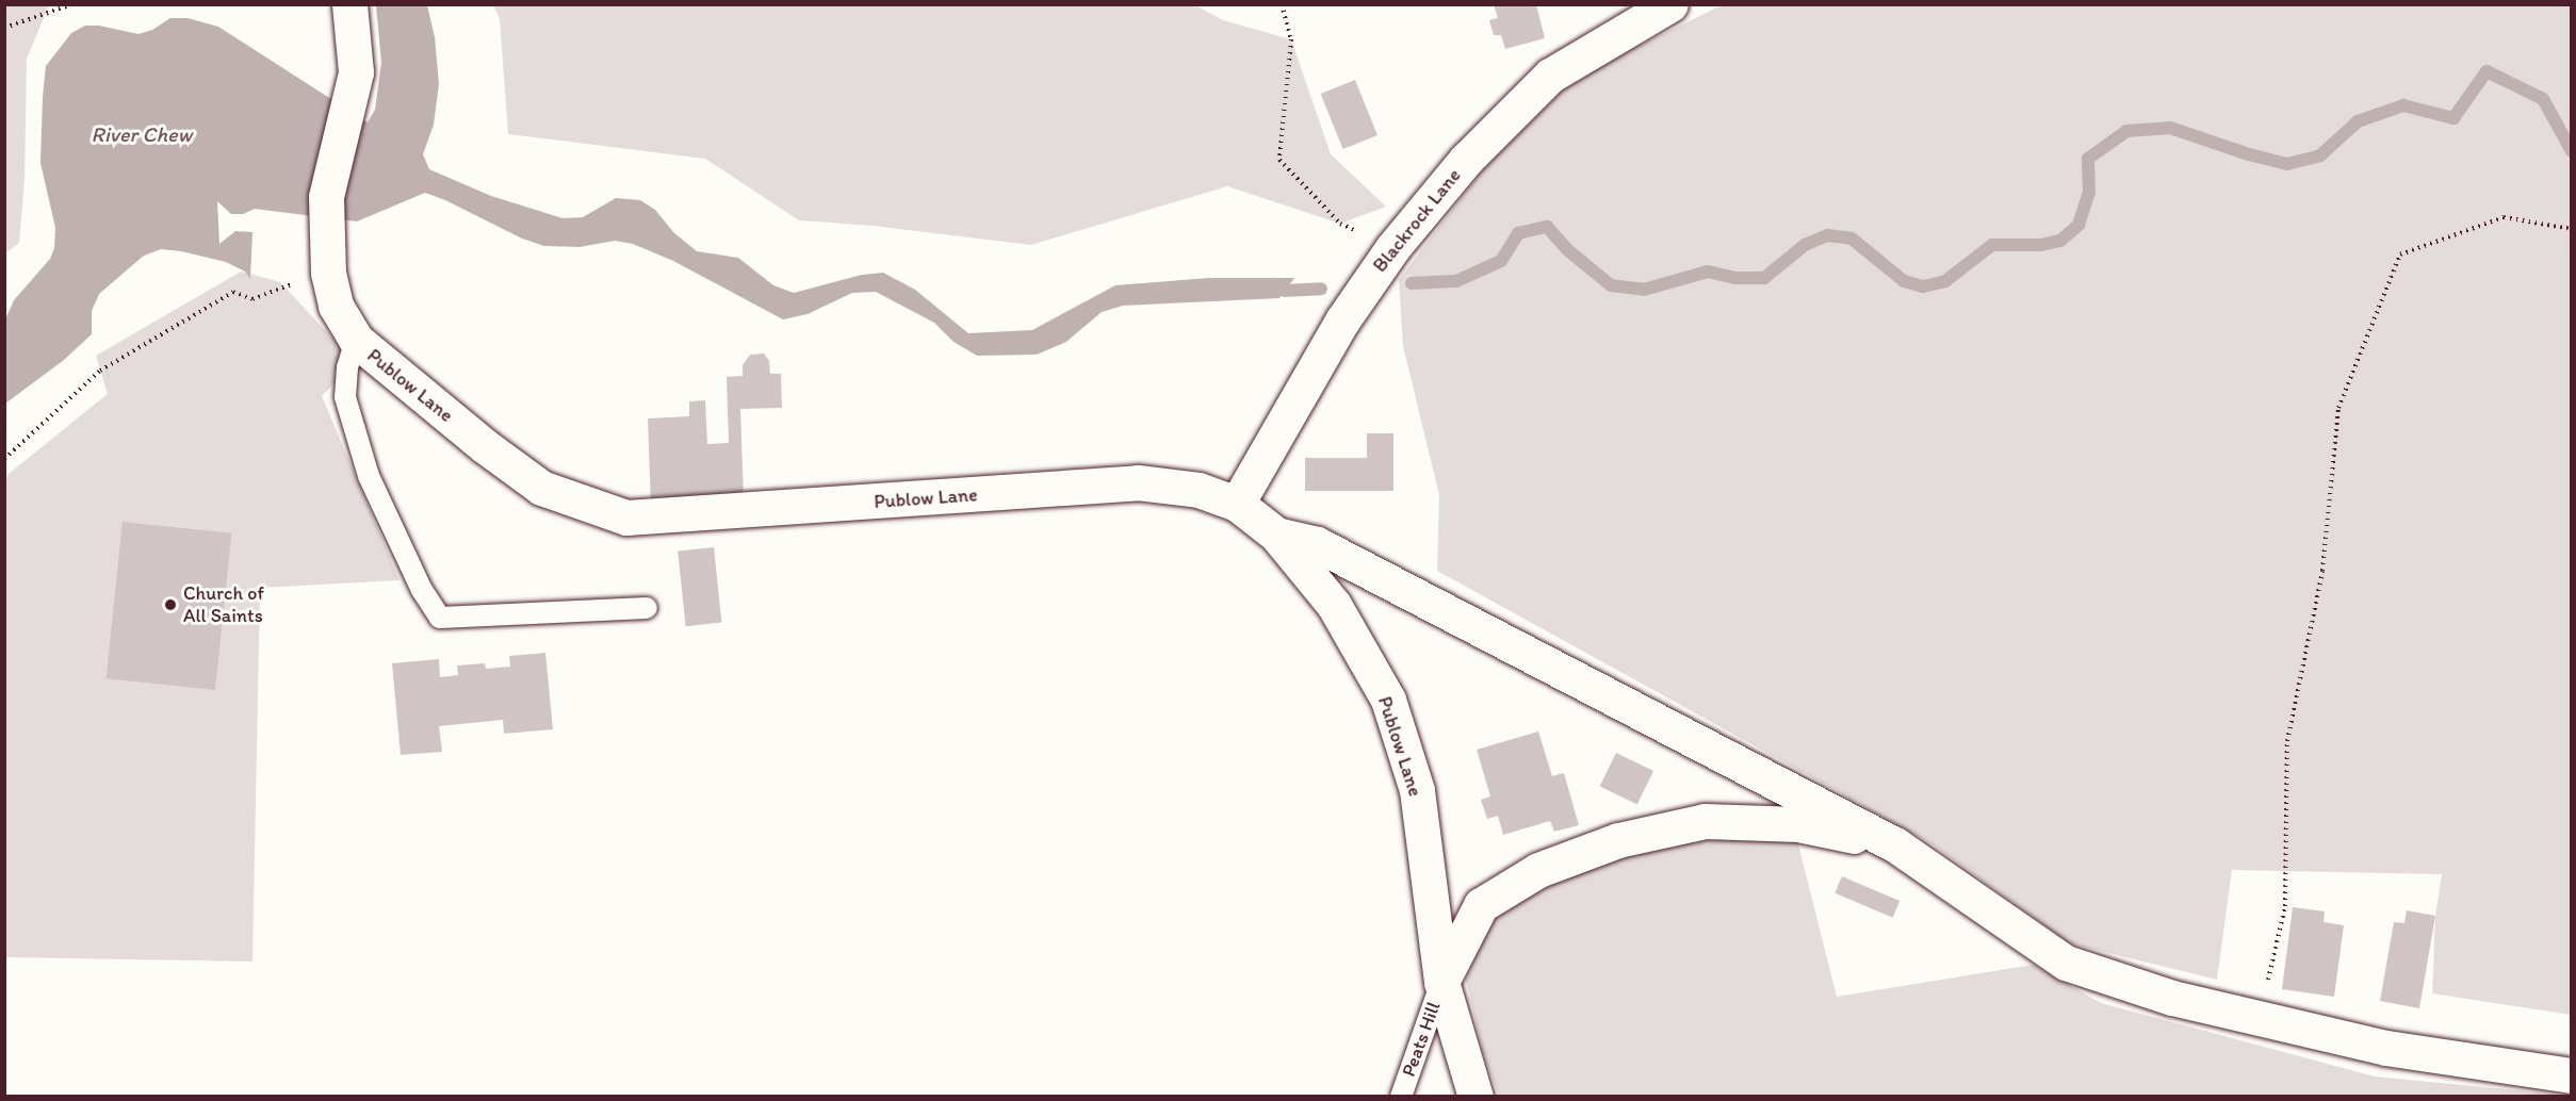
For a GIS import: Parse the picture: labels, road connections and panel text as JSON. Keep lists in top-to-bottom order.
{
  "streets": {
    "street": ["Blackrock Lane", "Publow Lane"],
    "lane": ["Peats Hill"]
  },
  "crossings": [
    ["Blackrock Lane", "Publow Lane"],
    ["Publow Lane", "Peats Hill"]
  ],
  "water": ["River Chew"],
  "places": ["Church of All Saints"]
}
